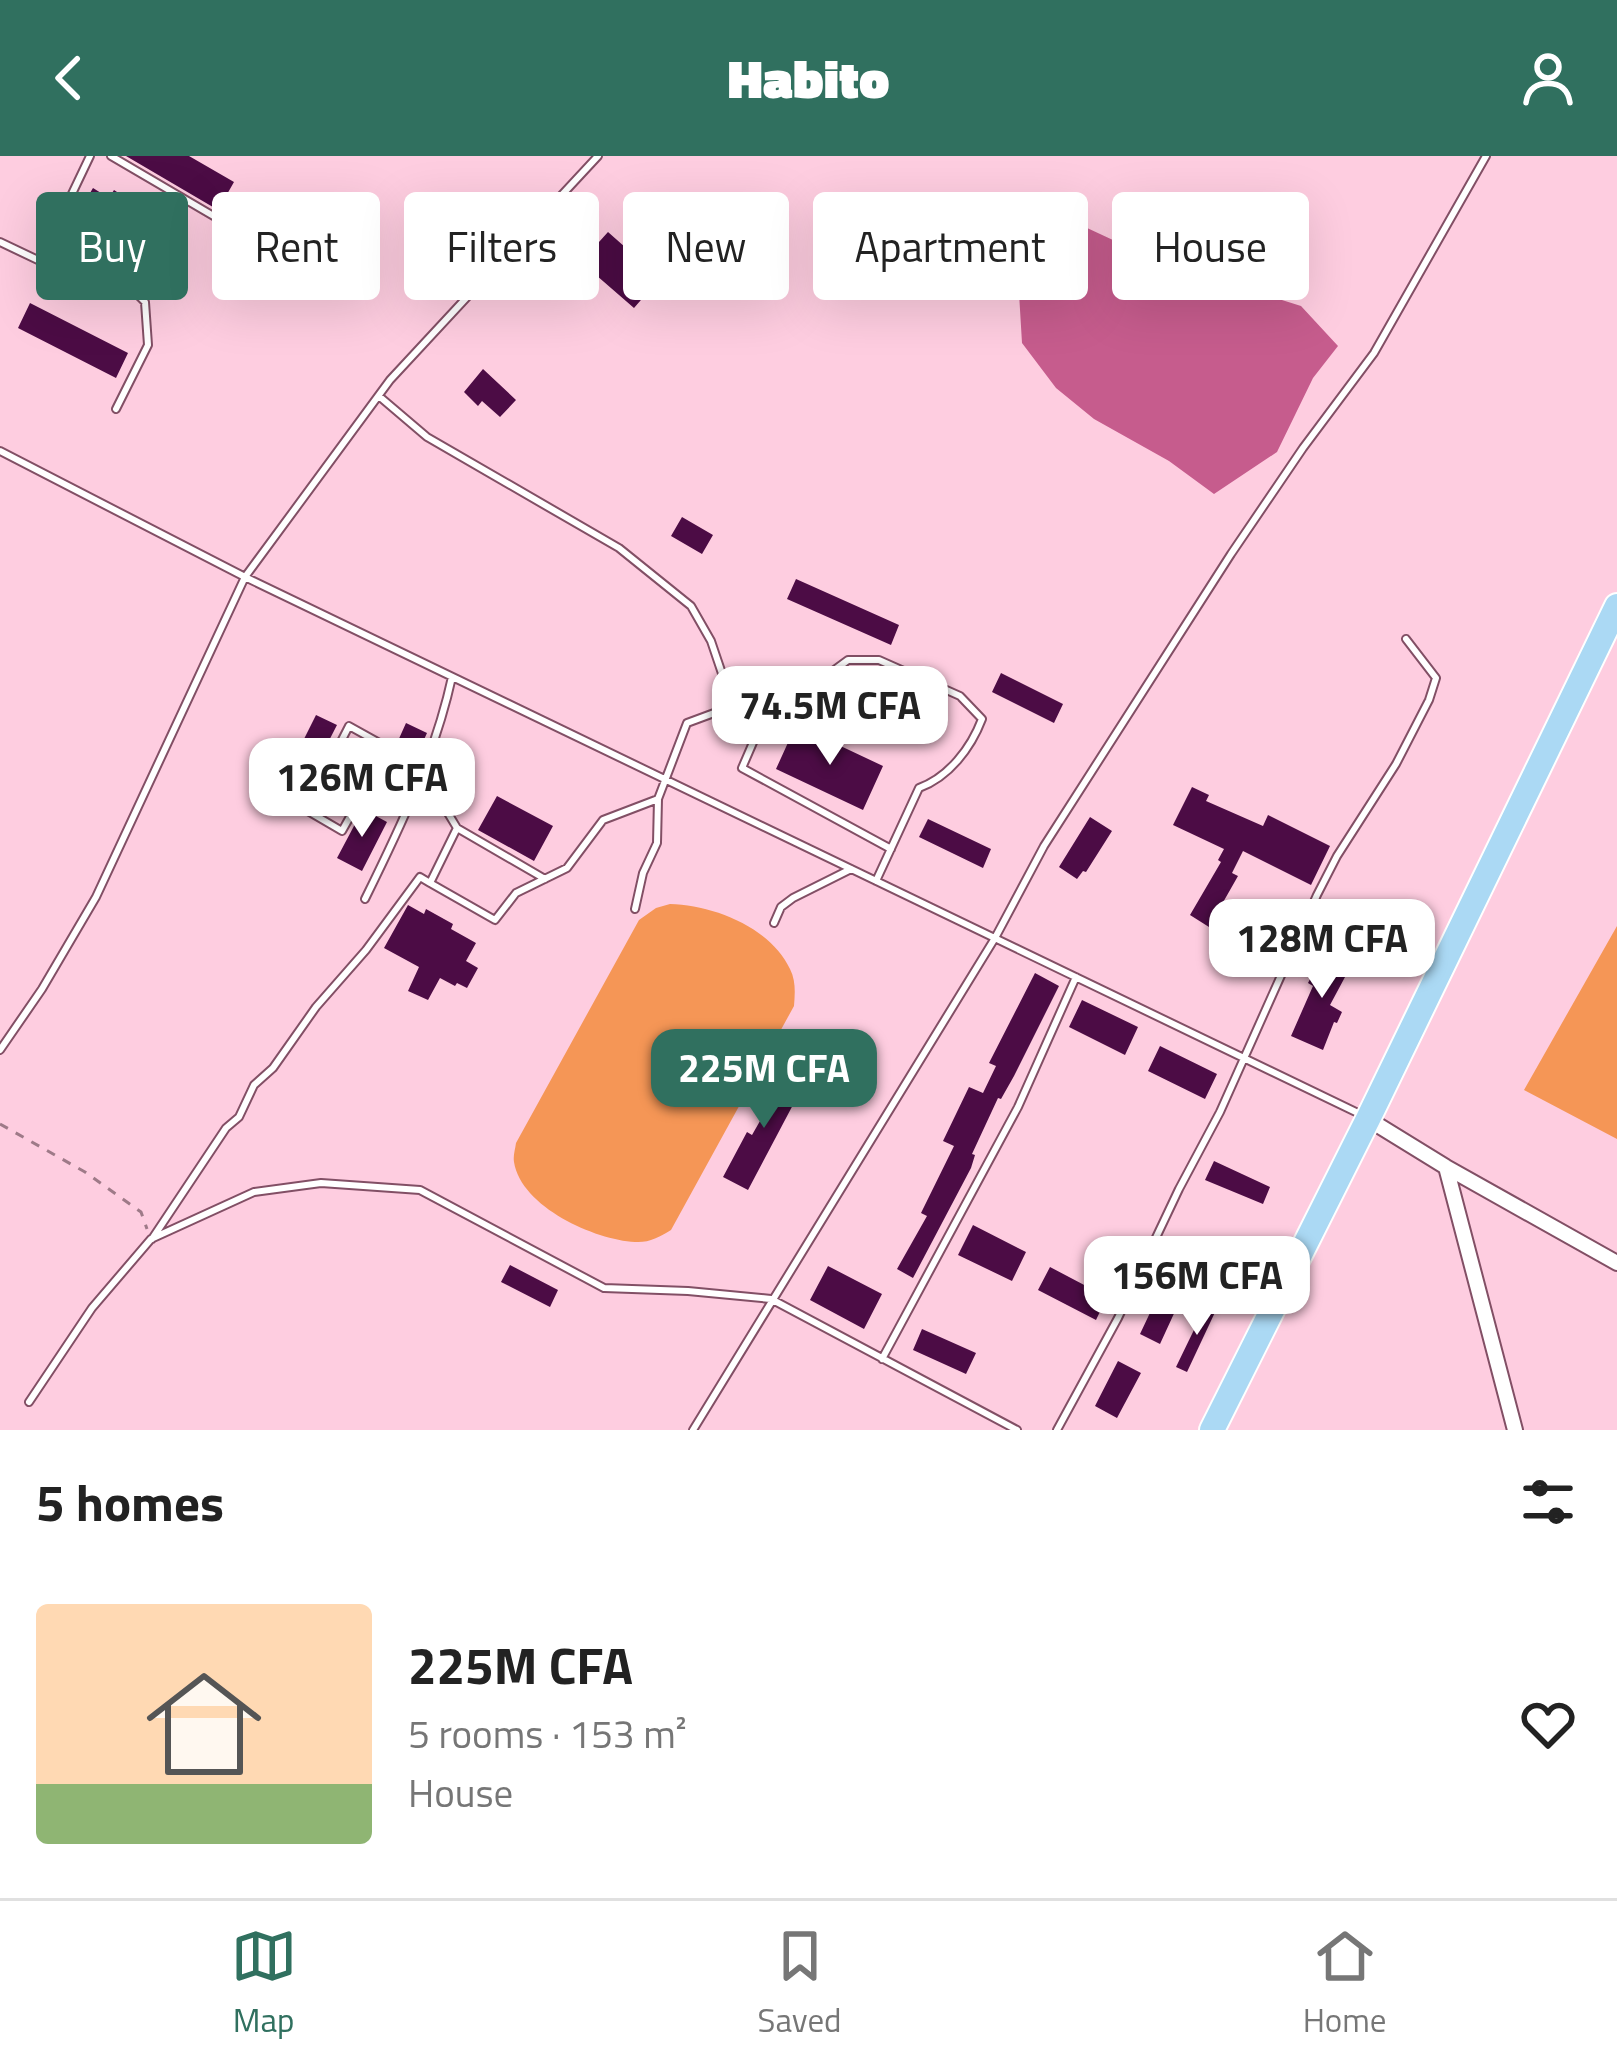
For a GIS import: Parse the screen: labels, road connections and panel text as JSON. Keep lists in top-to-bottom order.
{
  "page": {
    "header": "Habito",
    "chip": [
      "Buy",
      "Rent",
      "Filters",
      "New",
      "Apartment",
      "House"
    ],
    "price": [
      "74.5M CFA",
      "126M CFA",
      "128M CFA",
      "225M CFA",
      "156M CFA"
    ],
    "heading": "5 homes",
    "list": [
      {
        "name": "225M CFA",
        "note": "5 rooms · 153 m² · House"
      }
    ],
    "tabs": ["Map", "Saved", "Home"]
  }
}
